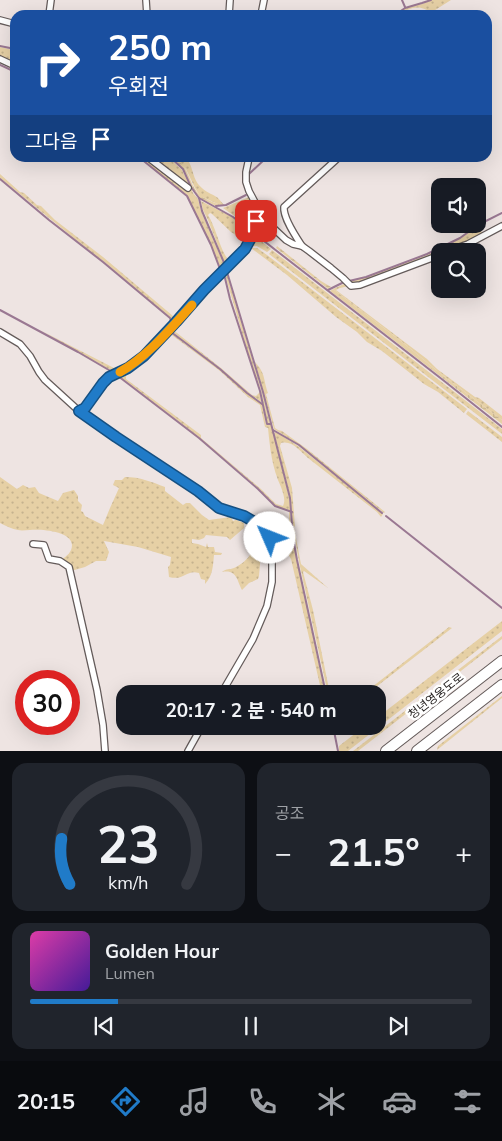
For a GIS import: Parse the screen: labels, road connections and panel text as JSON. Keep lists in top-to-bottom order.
{
  "streets": {
    "highway": ["청년영웅도로"]
  },
  "page": {
    "turn": ["250 m", "우회전"],
    "then": "그다음",
    "limit": "30",
    "trip": "20:17 · 2 분 · 540 m",
    "tile": "공조",
    "heat": ["−", "21.5°", "+"],
    "song": ["Golden Hour", "Lumen"],
    "tabs": "20:15",
    "gauge": ["23", "km/h"]
  }
}
